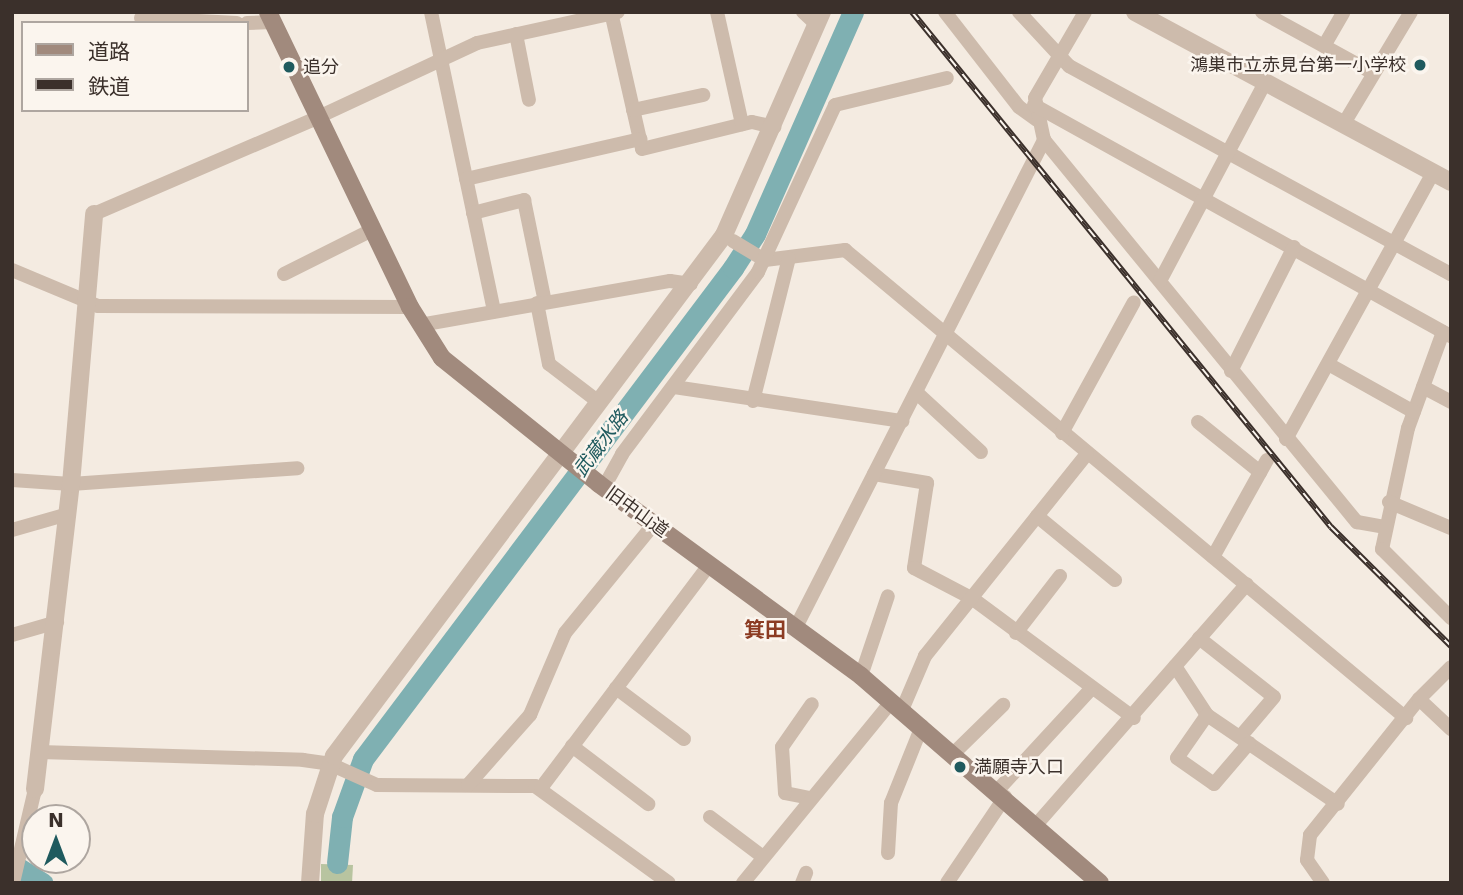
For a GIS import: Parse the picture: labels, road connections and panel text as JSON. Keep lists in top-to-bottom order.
{
  "streets": {
    "main road": ["旧中山道"]
  },
  "districts": ["箕田"],
  "water": ["武蔵水路"],
  "places": ["鴻巣市立赤見台第一小学校", "追分", "満願寺入口"],
  "legend": ["道路", "鉄道"],
  "north": "top"
}
